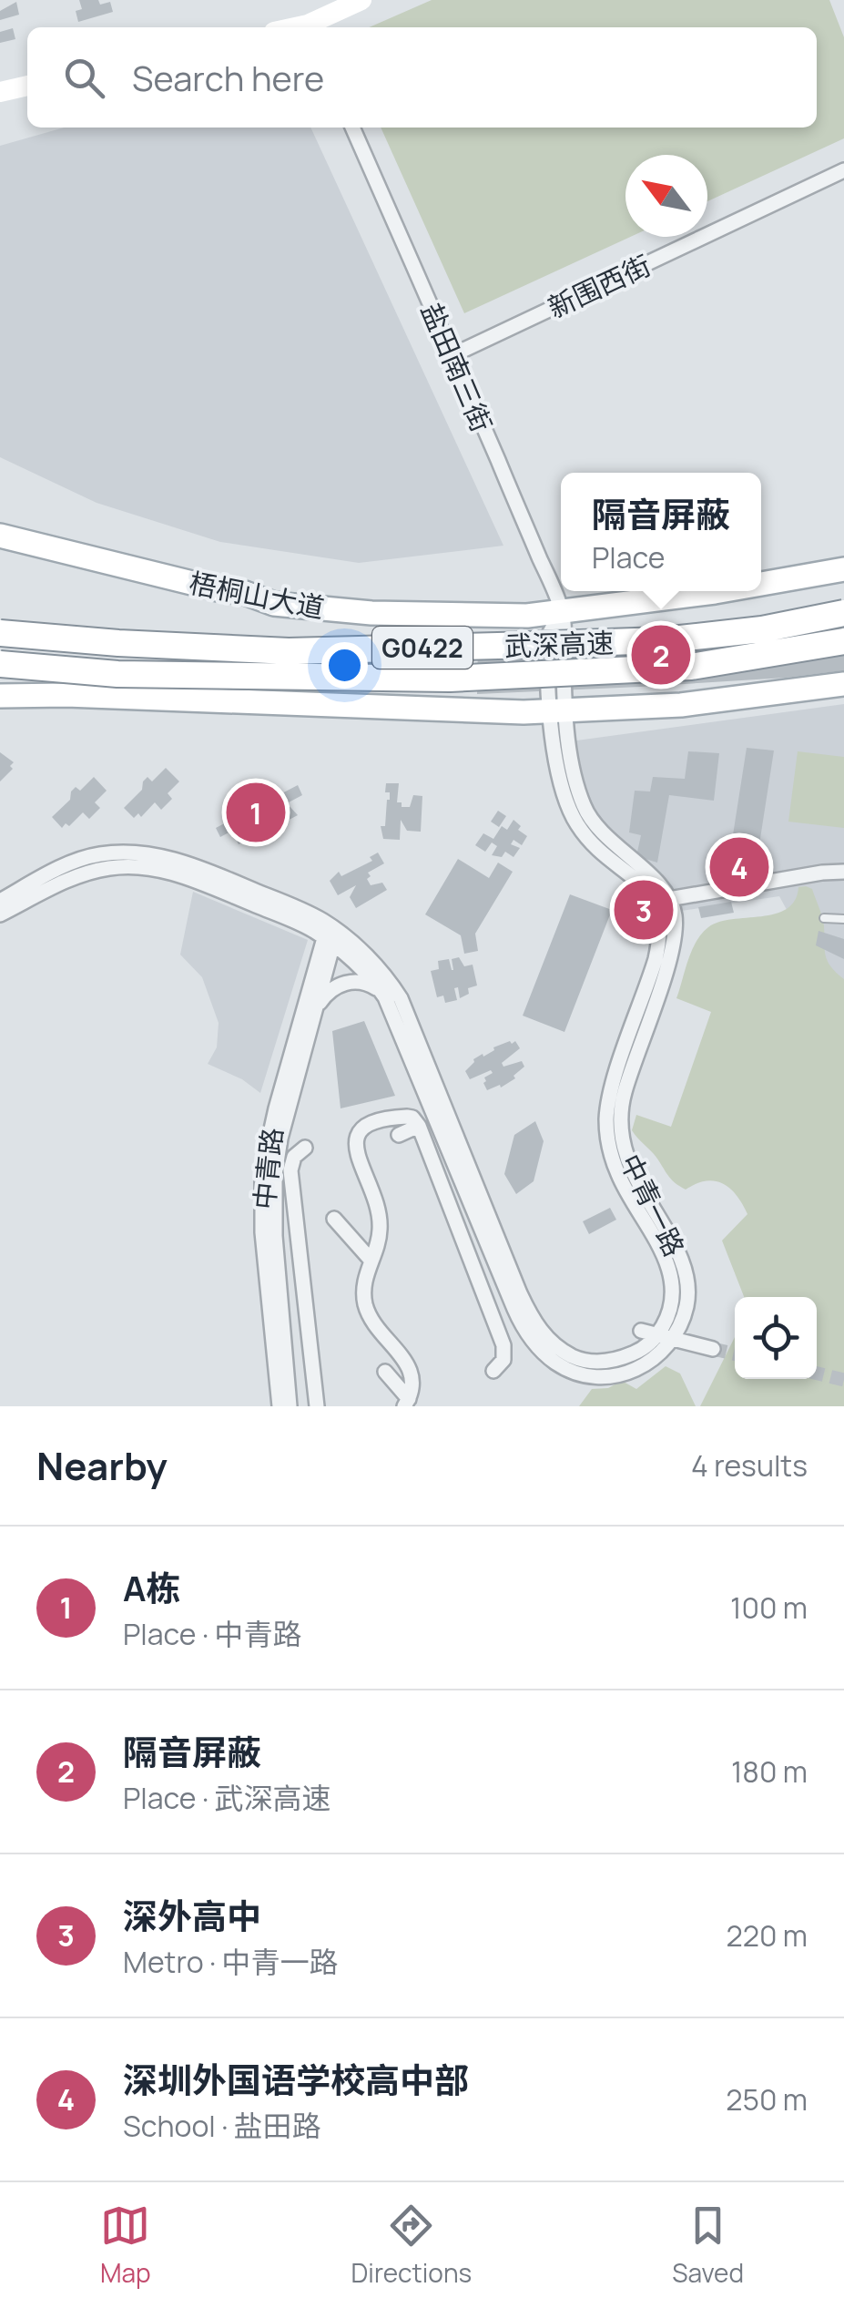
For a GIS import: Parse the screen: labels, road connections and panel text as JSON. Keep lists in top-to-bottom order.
{
  "streets": {
    "highway": ["武深高速", "G0422"],
    "main road": ["梧桐山大道"],
    "street": [
      "新围西街",
      "盐田南三街",
      "中青路",
      "中青一路"
    ]
  },
  "crossings": [
    ["新围西街", "盐田南三街"],
    ["盐田南三街", "梧桐山大道"]
  ],
  "north": "top left",
  "page": {
    "search": "Search here",
    "popup": ["隔音屏蔽", "Place"],
    "pins": [
      "2",
      "1",
      "4",
      "3"
    ],
    "heading": ["Nearby", "4 results"],
    "list": [
      {
        "mark": "1",
        "name": "A栋",
        "note": "Place · 中青路",
        "value": "100 m"
      },
      {
        "mark": "2",
        "name": "隔音屏蔽",
        "note": "Place · 武深高速",
        "value": "180 m"
      },
      {
        "mark": "3",
        "name": "深外高中",
        "note": "Metro · 中青一路",
        "value": "220 m"
      },
      {
        "mark": "4",
        "name": "深圳外国语学校高中部",
        "note": "School · 盐田路",
        "value": "250 m"
      }
    ],
    "nav": ["Map", "Directions", "Saved"]
  }
}
